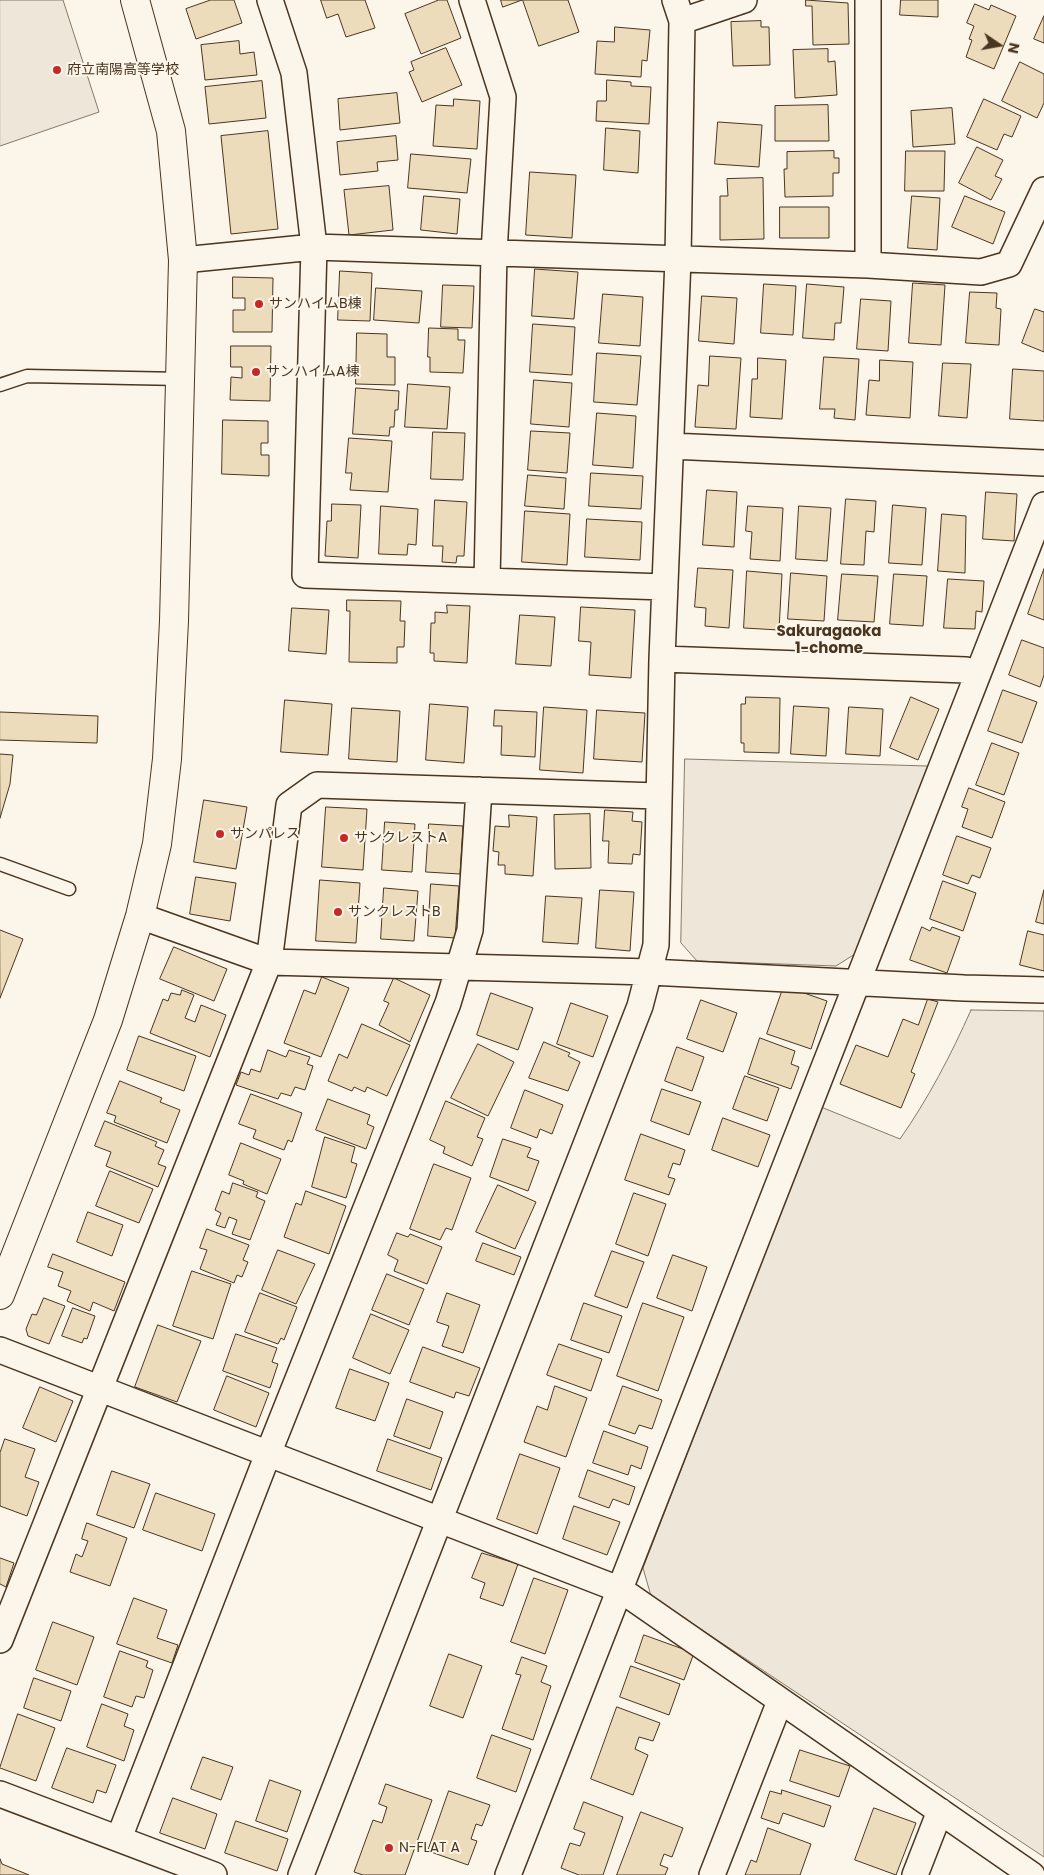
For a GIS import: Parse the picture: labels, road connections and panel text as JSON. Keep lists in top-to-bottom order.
{
  "districts": ["Sakuragaoka 1-chome"],
  "places": [
    "府立南陽高等学校",
    "サンハイムB棟",
    "サンハイムA棟",
    "サンパレス",
    "サンクレストA",
    "サンクレストB",
    "N-FLAT A"
  ],
  "north": "right"
}
